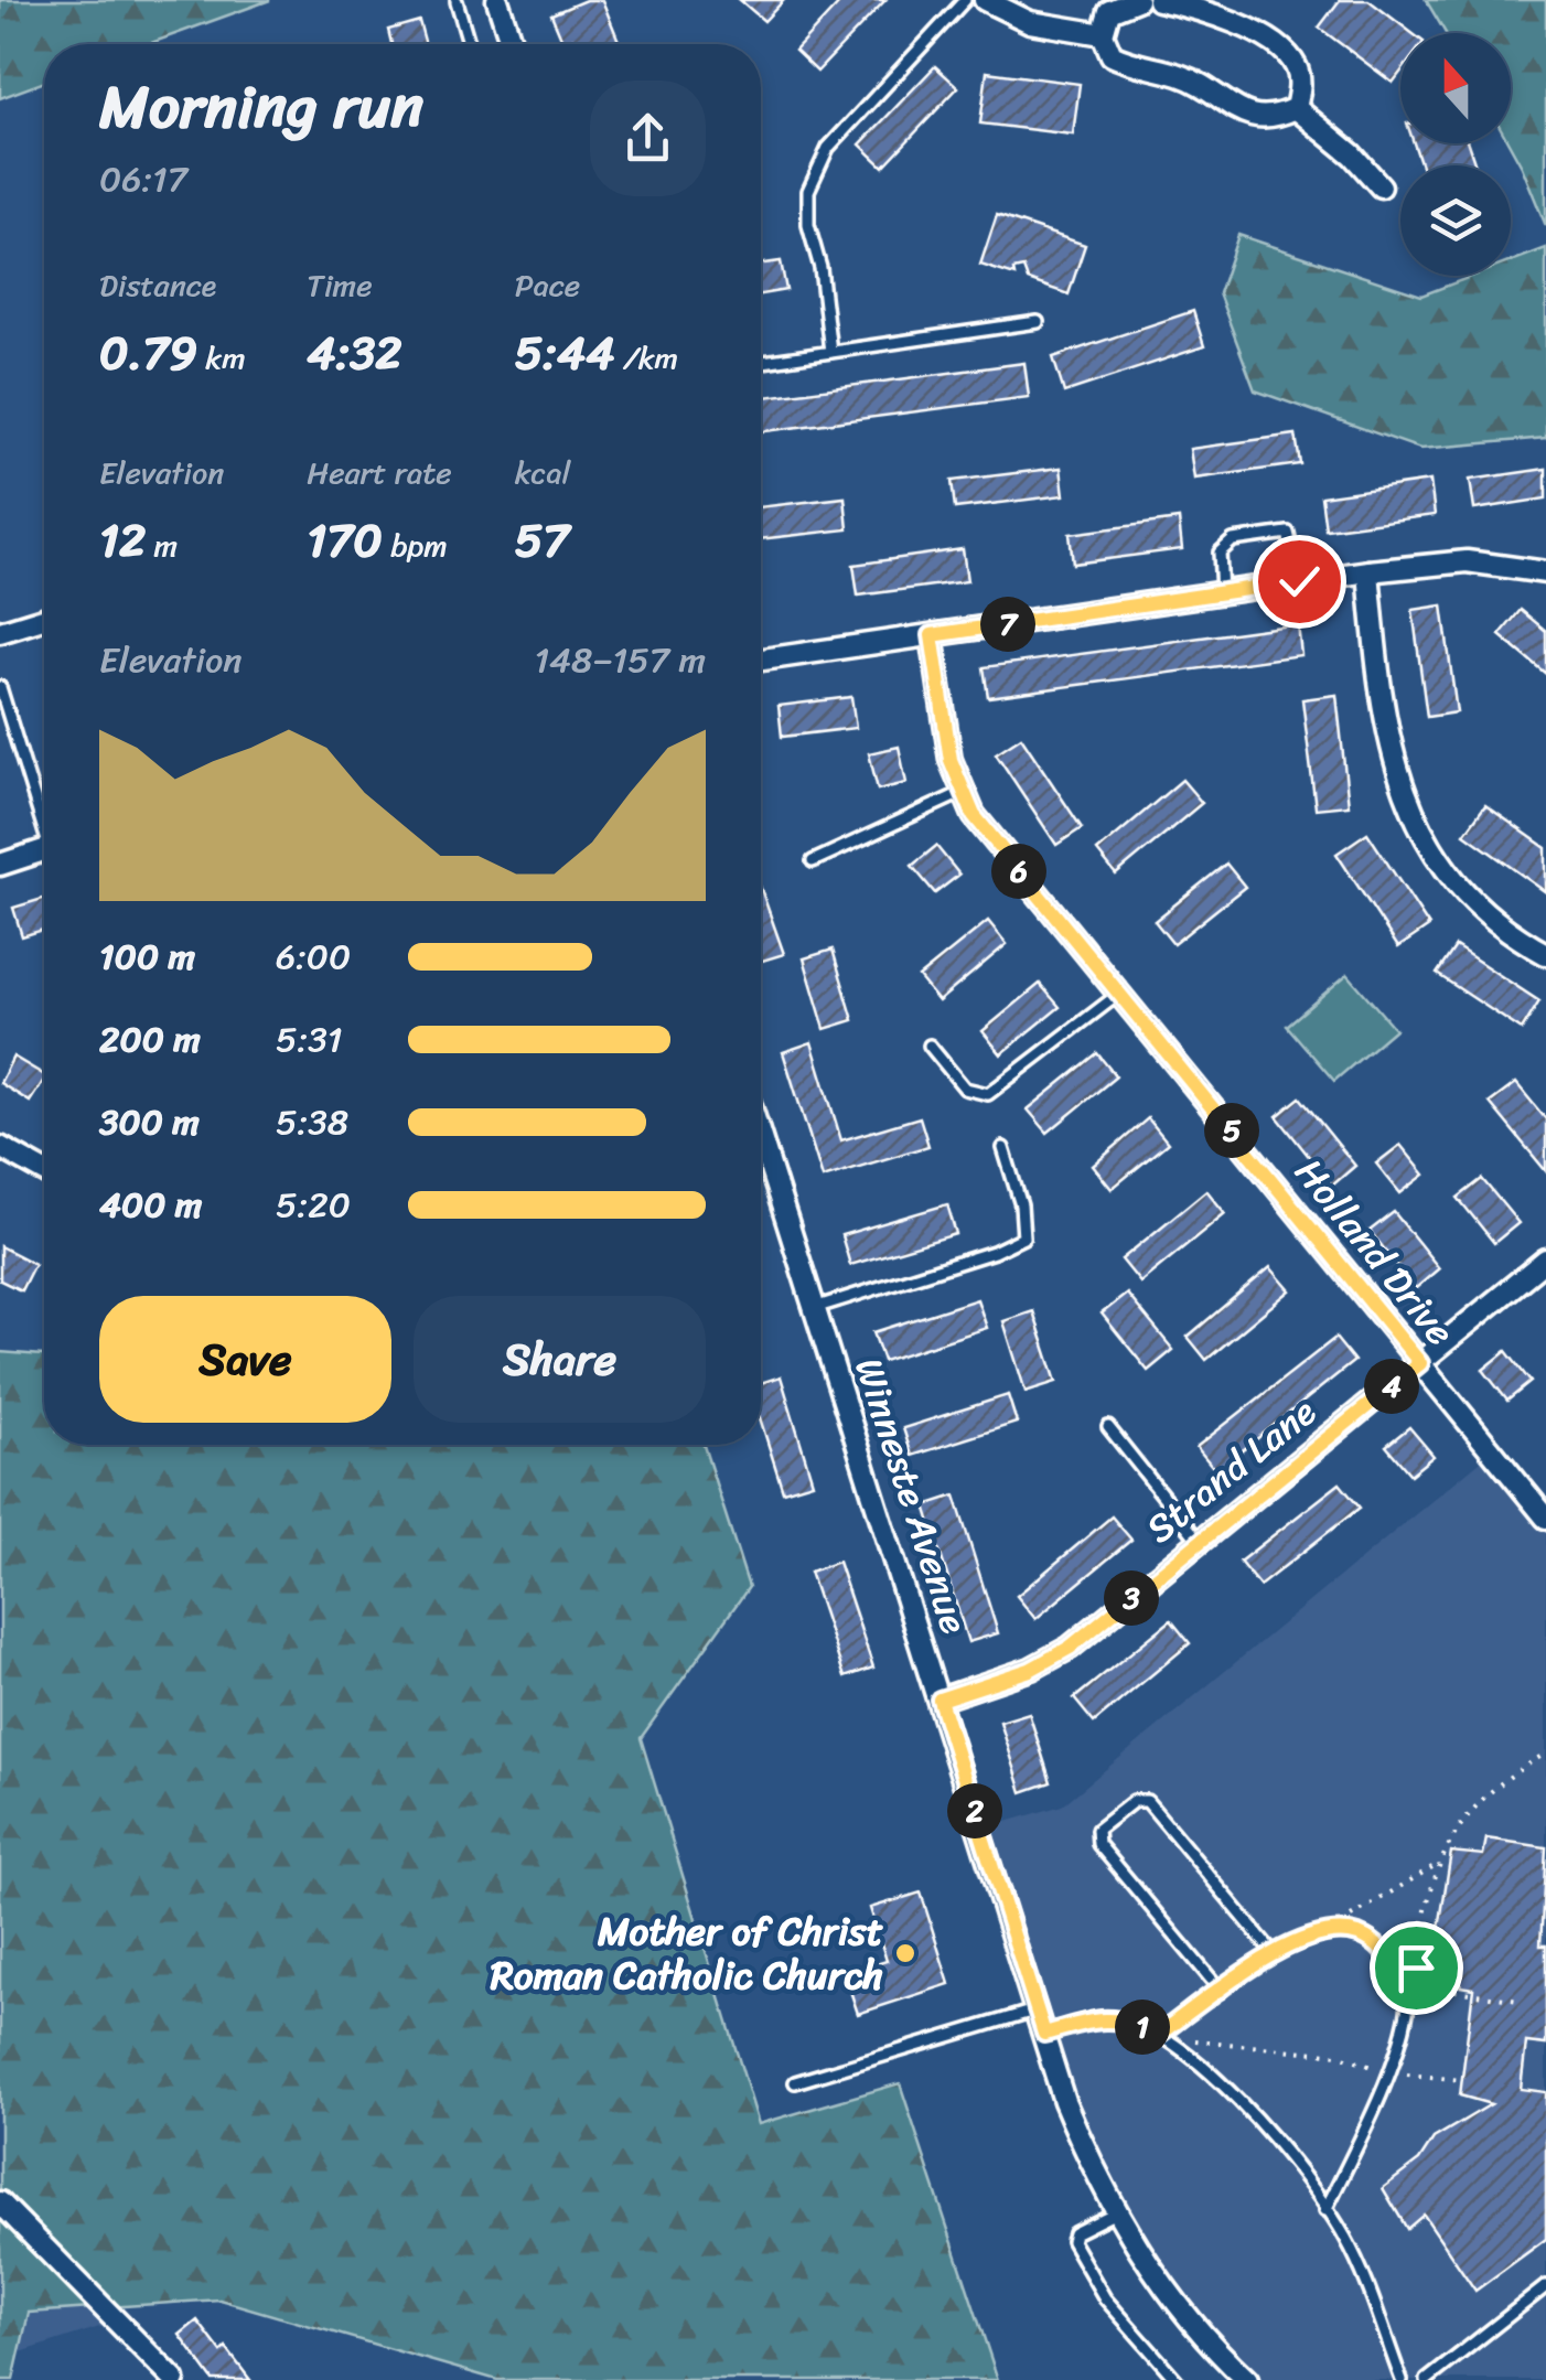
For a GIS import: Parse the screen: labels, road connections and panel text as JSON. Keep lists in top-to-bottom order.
{
  "streets": {
    "street": ["Holland Drive", "Strand Lane", "Winneste Avenue"]
  },
  "crossings": [
    ["Holland Drive", "Strand Lane"],
    ["Strand Lane", "Winneste Avenue"]
  ],
  "places": ["Mother of Christ Roman Catholic Church"],
  "north": "top",
  "page": {
    "heading": ["Morning run", "06:17"],
    "stats": [
      ["Distance", "0.79 km"],
      ["Time", "4:32"],
      ["Pace", "5:44 /km"],
      ["Elevation", "12 m"],
      ["Heart rate", "170 bpm"],
      ["kcal", "57"]
    ],
    "pins": [
      "7",
      "6",
      "5",
      "4",
      "3",
      "2",
      "1"
    ],
    "chart": ["Elevation", "148–157 m"],
    "list": [
      {
        "name": "100 m",
        "note": "6:00"
      },
      {
        "name": "200 m",
        "note": "5:31"
      },
      {
        "name": "300 m",
        "note": "5:38"
      },
      {
        "name": "400 m",
        "note": "5:20"
      }
    ],
    "buttons": ["Save", "Share"]
  }
}
